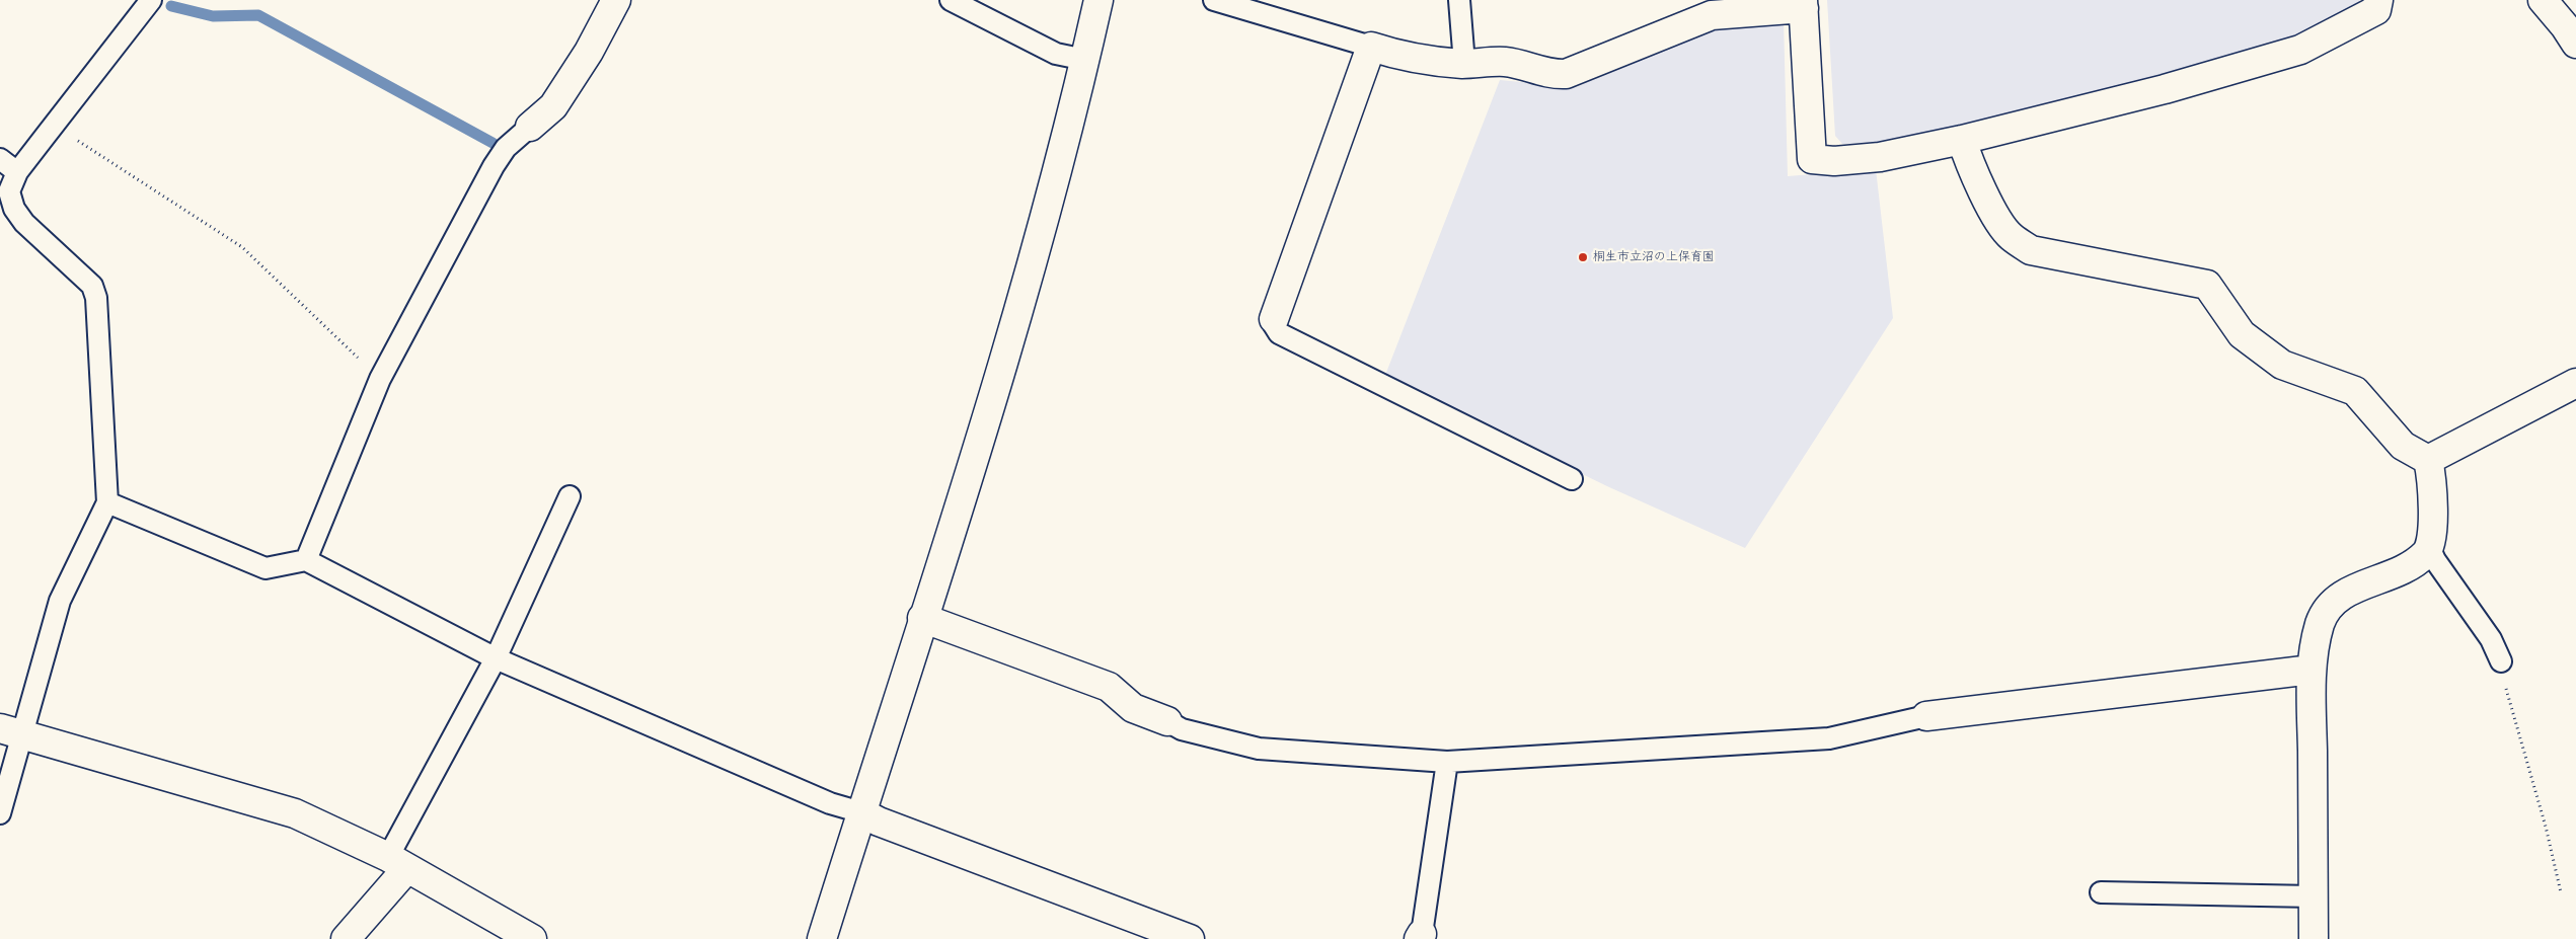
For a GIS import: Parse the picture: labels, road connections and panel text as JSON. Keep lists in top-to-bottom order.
{
  "places": ["桐生市立沼の上保育園"]
}
